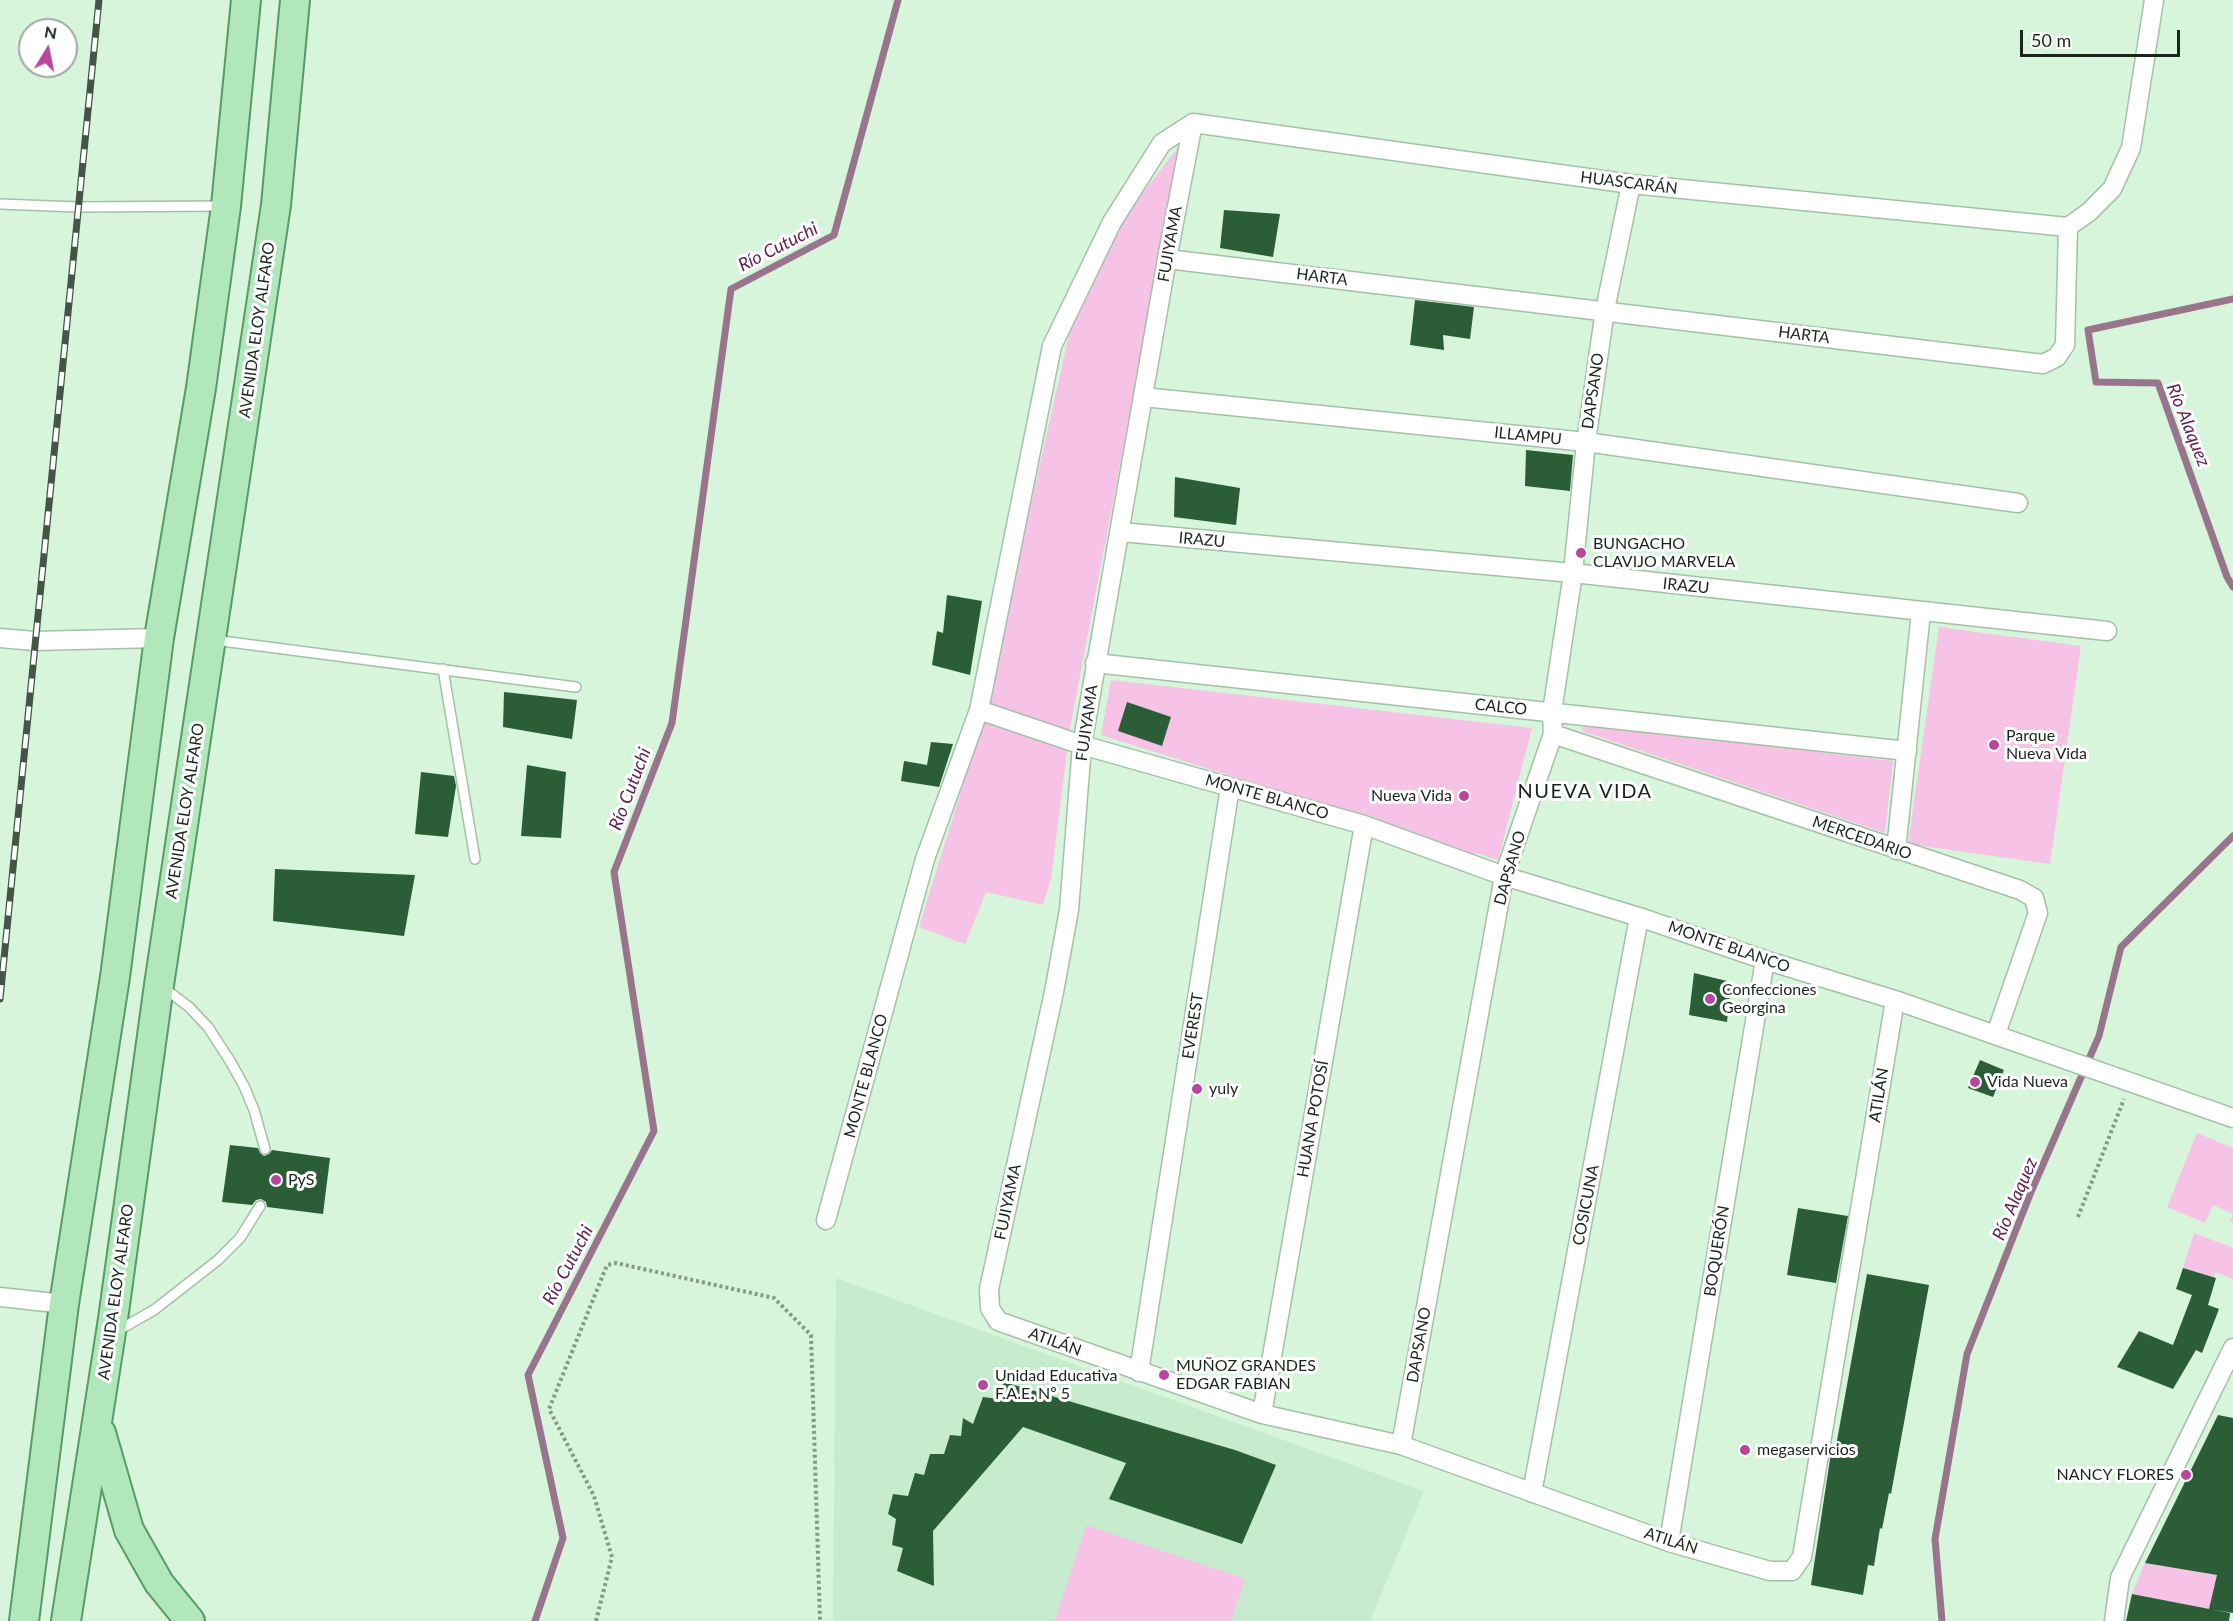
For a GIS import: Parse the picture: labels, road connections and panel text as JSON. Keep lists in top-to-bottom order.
{
  "streets": {
    "main road": ["AVENIDA ELOY ALFARO"],
    "street": [
      "HUASCARÁN",
      "FUJIYAMA",
      "HARTA",
      "DAPSANO",
      "ILLAMPU",
      "IRAZU",
      "CALCO",
      "MONTE BLANCO",
      "MERCEDARIO",
      "EVEREST",
      "ATILÁN",
      "HUANA POTOSÍ",
      "COSICUNA",
      "BOQUERÓN"
    ]
  },
  "crossings": [
    ["HUASCARÁN", "FUJIYAMA"],
    ["HUASCARÁN", "HARTA"],
    ["HUASCARÁN", "DAPSANO"],
    ["FUJIYAMA", "HARTA"],
    ["FUJIYAMA", "ILLAMPU"],
    ["FUJIYAMA", "IRAZU"],
    ["FUJIYAMA", "CALCO"],
    ["FUJIYAMA", "MONTE BLANCO"],
    ["FUJIYAMA", "ATILÁN"],
    ["HARTA", "DAPSANO"],
    ["DAPSANO", "ILLAMPU"],
    ["DAPSANO", "IRAZU"],
    ["DAPSANO", "CALCO"],
    ["DAPSANO", "MONTE BLANCO"],
    ["DAPSANO", "MERCEDARIO"],
    ["DAPSANO", "ATILÁN"],
    ["MONTE BLANCO", "MERCEDARIO"],
    ["MONTE BLANCO", "EVEREST"],
    ["MONTE BLANCO", "ATILÁN"],
    ["MONTE BLANCO", "HUANA POTOSÍ"],
    ["MONTE BLANCO", "COSICUNA"],
    ["MONTE BLANCO", "BOQUERÓN"],
    ["EVEREST", "ATILÁN"],
    ["ATILÁN", "HUANA POTOSÍ"],
    ["ATILÁN", "COSICUNA"],
    ["ATILÁN", "BOQUERÓN"]
  ],
  "districts": ["NUEVA VIDA"],
  "water": ["Río Cutuchi", "Río Alaquez"],
  "places": [
    "BUNGACHO CLAVIJO MARVELA",
    "Parque Nueva Vida",
    "Nueva Vida",
    "Confecciones Georgina",
    "Vida Nueva",
    "yuly",
    "PyS",
    "MUÑOZ GRANDES EDGAR FABIAN",
    "Unidad Educativa F.A.E. Nº 5",
    "megaservicios",
    "NANCY FLORES"
  ],
  "scale_bar": "50 m",
  "north": "top"
}
